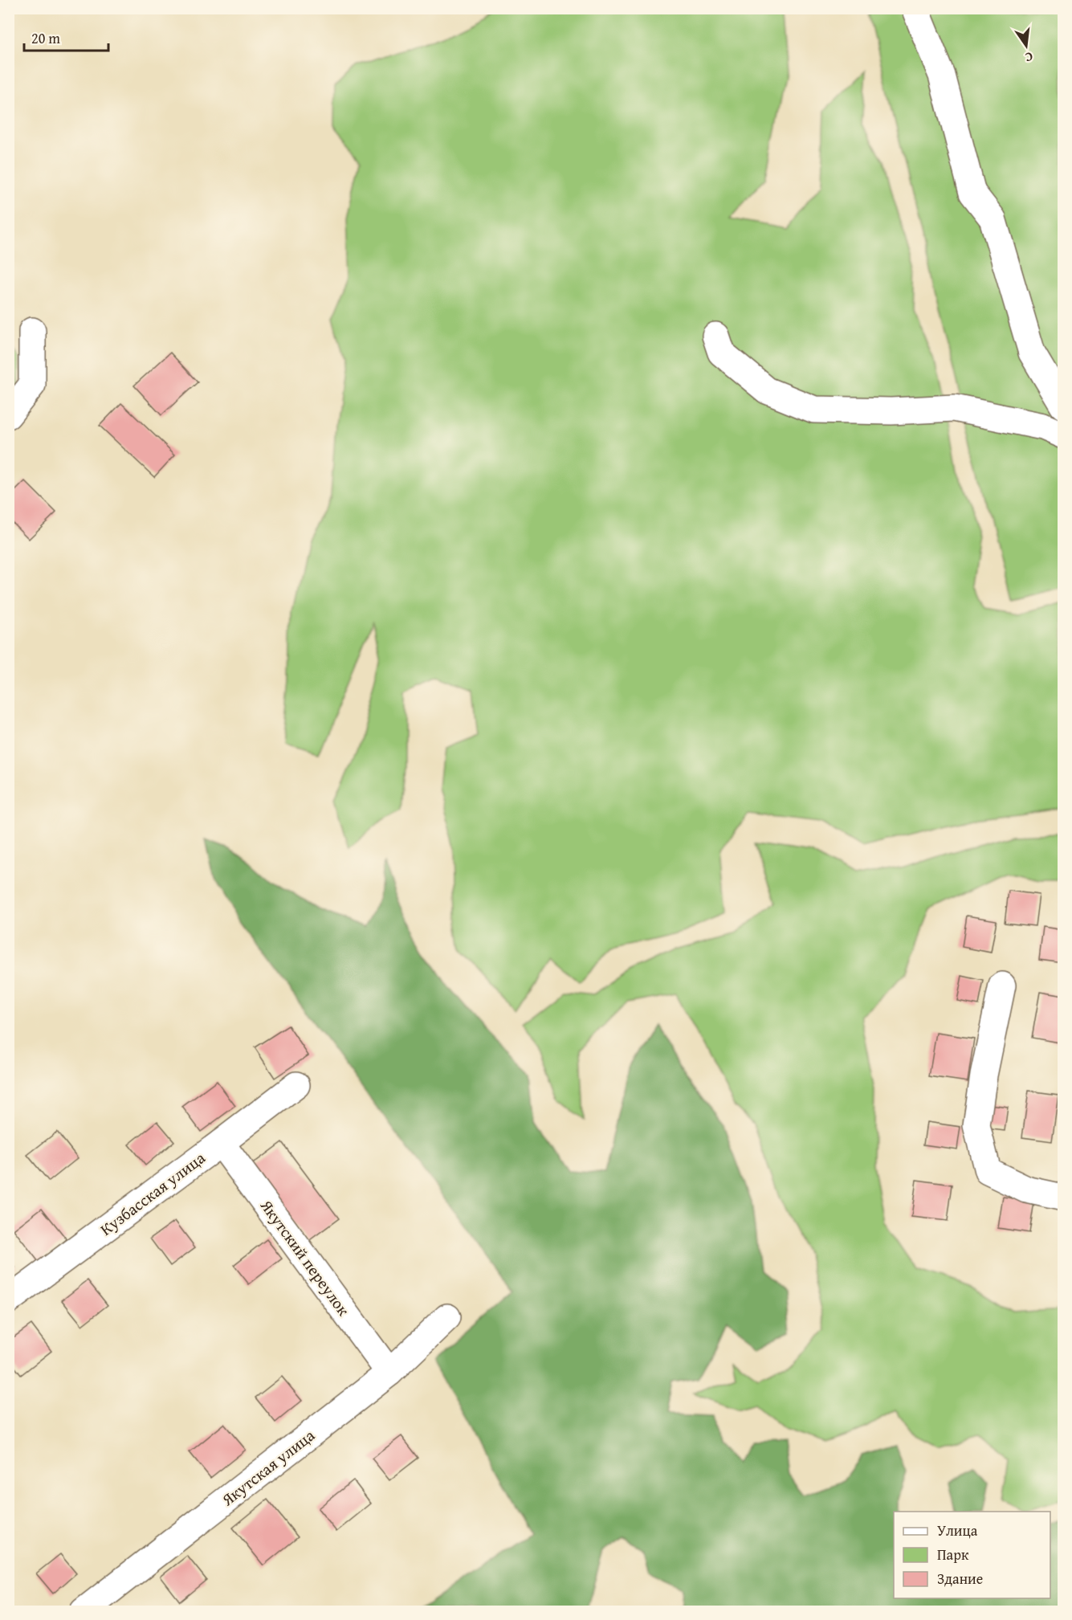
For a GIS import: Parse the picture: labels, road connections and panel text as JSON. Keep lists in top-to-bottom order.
{
  "streets": {
    "street": ["Кузбасская улица", "Якутский переулок", "Якутская улица"]
  },
  "crossings": [
    ["Кузбасская улица", "Якутский переулок"],
    ["Якутский переулок", "Якутская улица"]
  ],
  "legend": ["Улица", "Парк", "Здание"],
  "scale_bar": "20 m",
  "north": "bottom"
}
